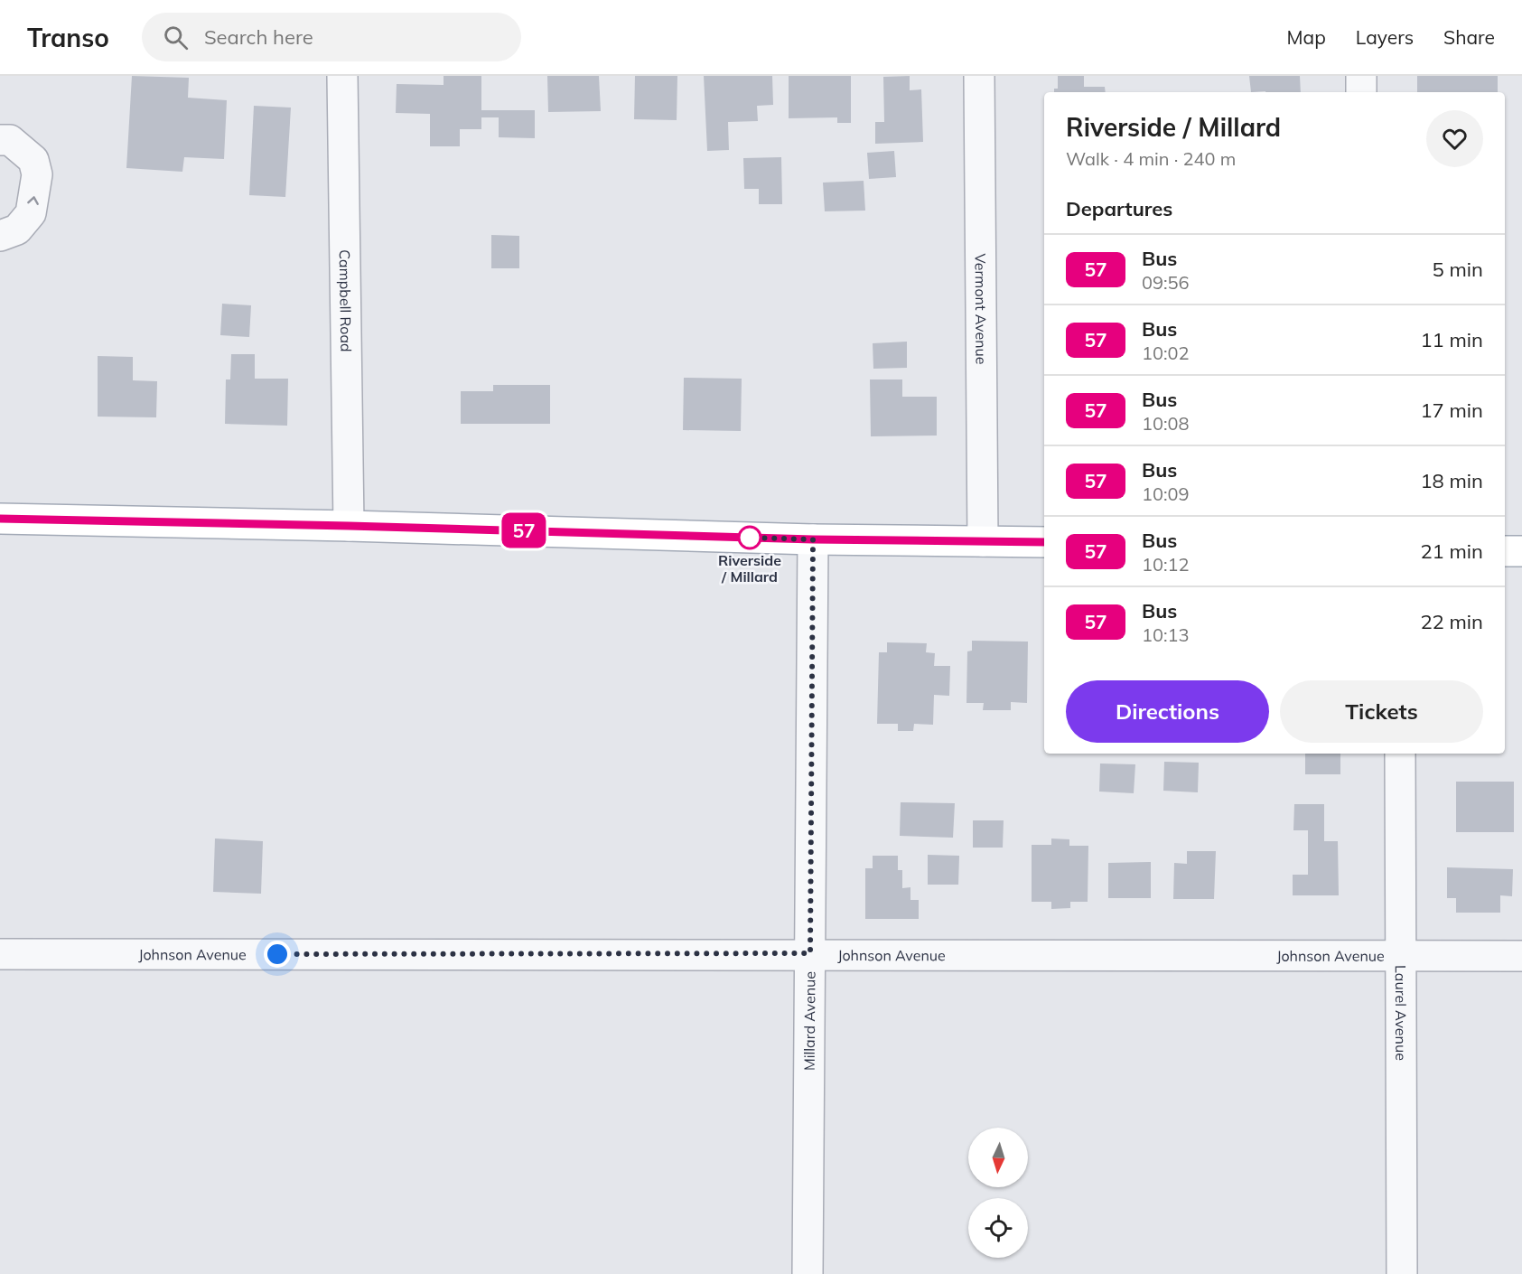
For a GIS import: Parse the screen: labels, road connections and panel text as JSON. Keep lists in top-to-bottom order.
{
  "streets": {
    "street": [
      "Campbell Road",
      "Vermont Avenue",
      "Johnson Avenue",
      "Laurel Avenue",
      "Millard Avenue"
    ]
  },
  "crossings": [
    ["Johnson Avenue", "Laurel Avenue"],
    ["Johnson Avenue", "Millard Avenue"]
  ],
  "places": ["Riverside / Millard"],
  "lines": ["bus line 57"],
  "north": "bottom",
  "page": {
    "header": "Transo",
    "search": "Search here",
    "nav": ["Map", "Layers", "Share"],
    "on_map": "57",
    "heading": [
      ["Riverside / Millard", "Walk · 4 min · 240 m"],
      "Departures"
    ],
    "list": [
      {
        "mark": "57",
        "name": "Bus",
        "note": "09:56",
        "value": "5 min"
      },
      {
        "mark": "57",
        "name": "Bus",
        "note": "10:02",
        "value": "11 min"
      },
      {
        "mark": "57",
        "name": "Bus",
        "note": "10:08",
        "value": "17 min"
      },
      {
        "mark": "57",
        "name": "Bus",
        "note": "10:09",
        "value": "18 min"
      },
      {
        "mark": "57",
        "name": "Bus",
        "note": "10:12",
        "value": "21 min"
      },
      {
        "mark": "57",
        "name": "Bus",
        "note": "10:13",
        "value": "22 min"
      }
    ],
    "buttons": ["Directions", "Tickets"]
  }
}
